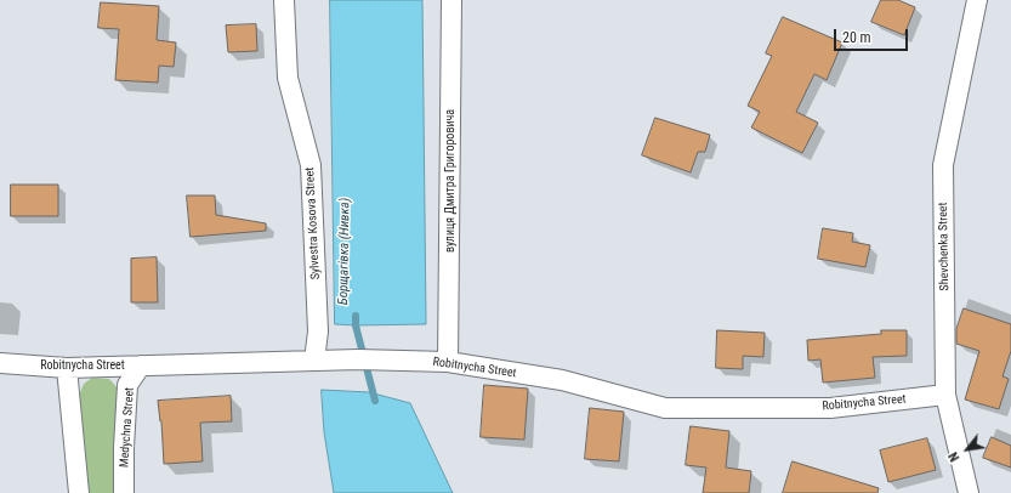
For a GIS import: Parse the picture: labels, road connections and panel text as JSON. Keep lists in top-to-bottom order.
{
  "streets": {
    "street": [
      "вулиця Дмитра Григоровича",
      "Sylvestra Kosova Street",
      "Shevchenka Street",
      "Robitnycha Street",
      "Medychna Street"
    ]
  },
  "crossings": [
    ["вулиця Дмитра Григоровича", "Robitnycha Street"],
    ["Sylvestra Kosova Street", "Robitnycha Street"],
    ["Shevchenka Street", "Robitnycha Street"],
    ["Robitnycha Street", "Medychna Street"]
  ],
  "water": ["Борщагівка (Нивка)"],
  "scale_bar": "20 m",
  "north": "bottom left"
}
